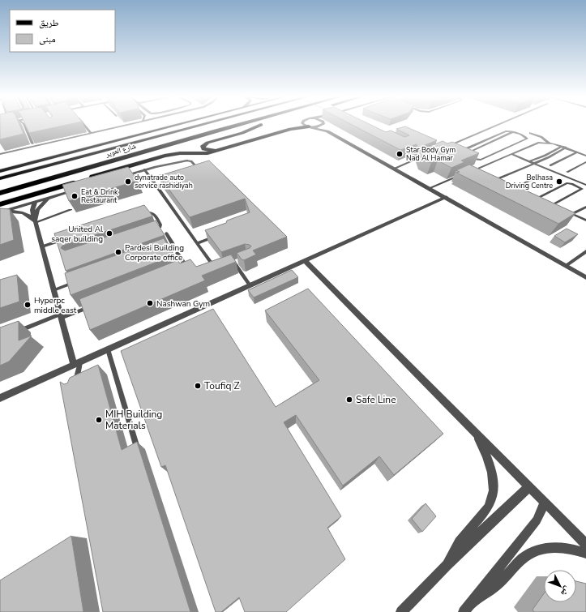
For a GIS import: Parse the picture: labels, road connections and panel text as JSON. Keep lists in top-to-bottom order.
{
  "streets": {
    "highway": ["شارع العوير"]
  },
  "places": [
    "Star Body Gym Nad Al Hamar",
    "dynatrade auto service rashidiyah",
    "Belhasa Driving Centre",
    "Eat & Drink Restaurant",
    "United Al saqer building",
    "Pardesi Building Corporate office",
    "Nashwan Gym",
    "Hyperpc middle east",
    "Toufiq Z",
    "Safe Line",
    "MIH Building Materials"
  ],
  "legend": ["طريق", "مبنى"],
  "north": "bottom right"
}
